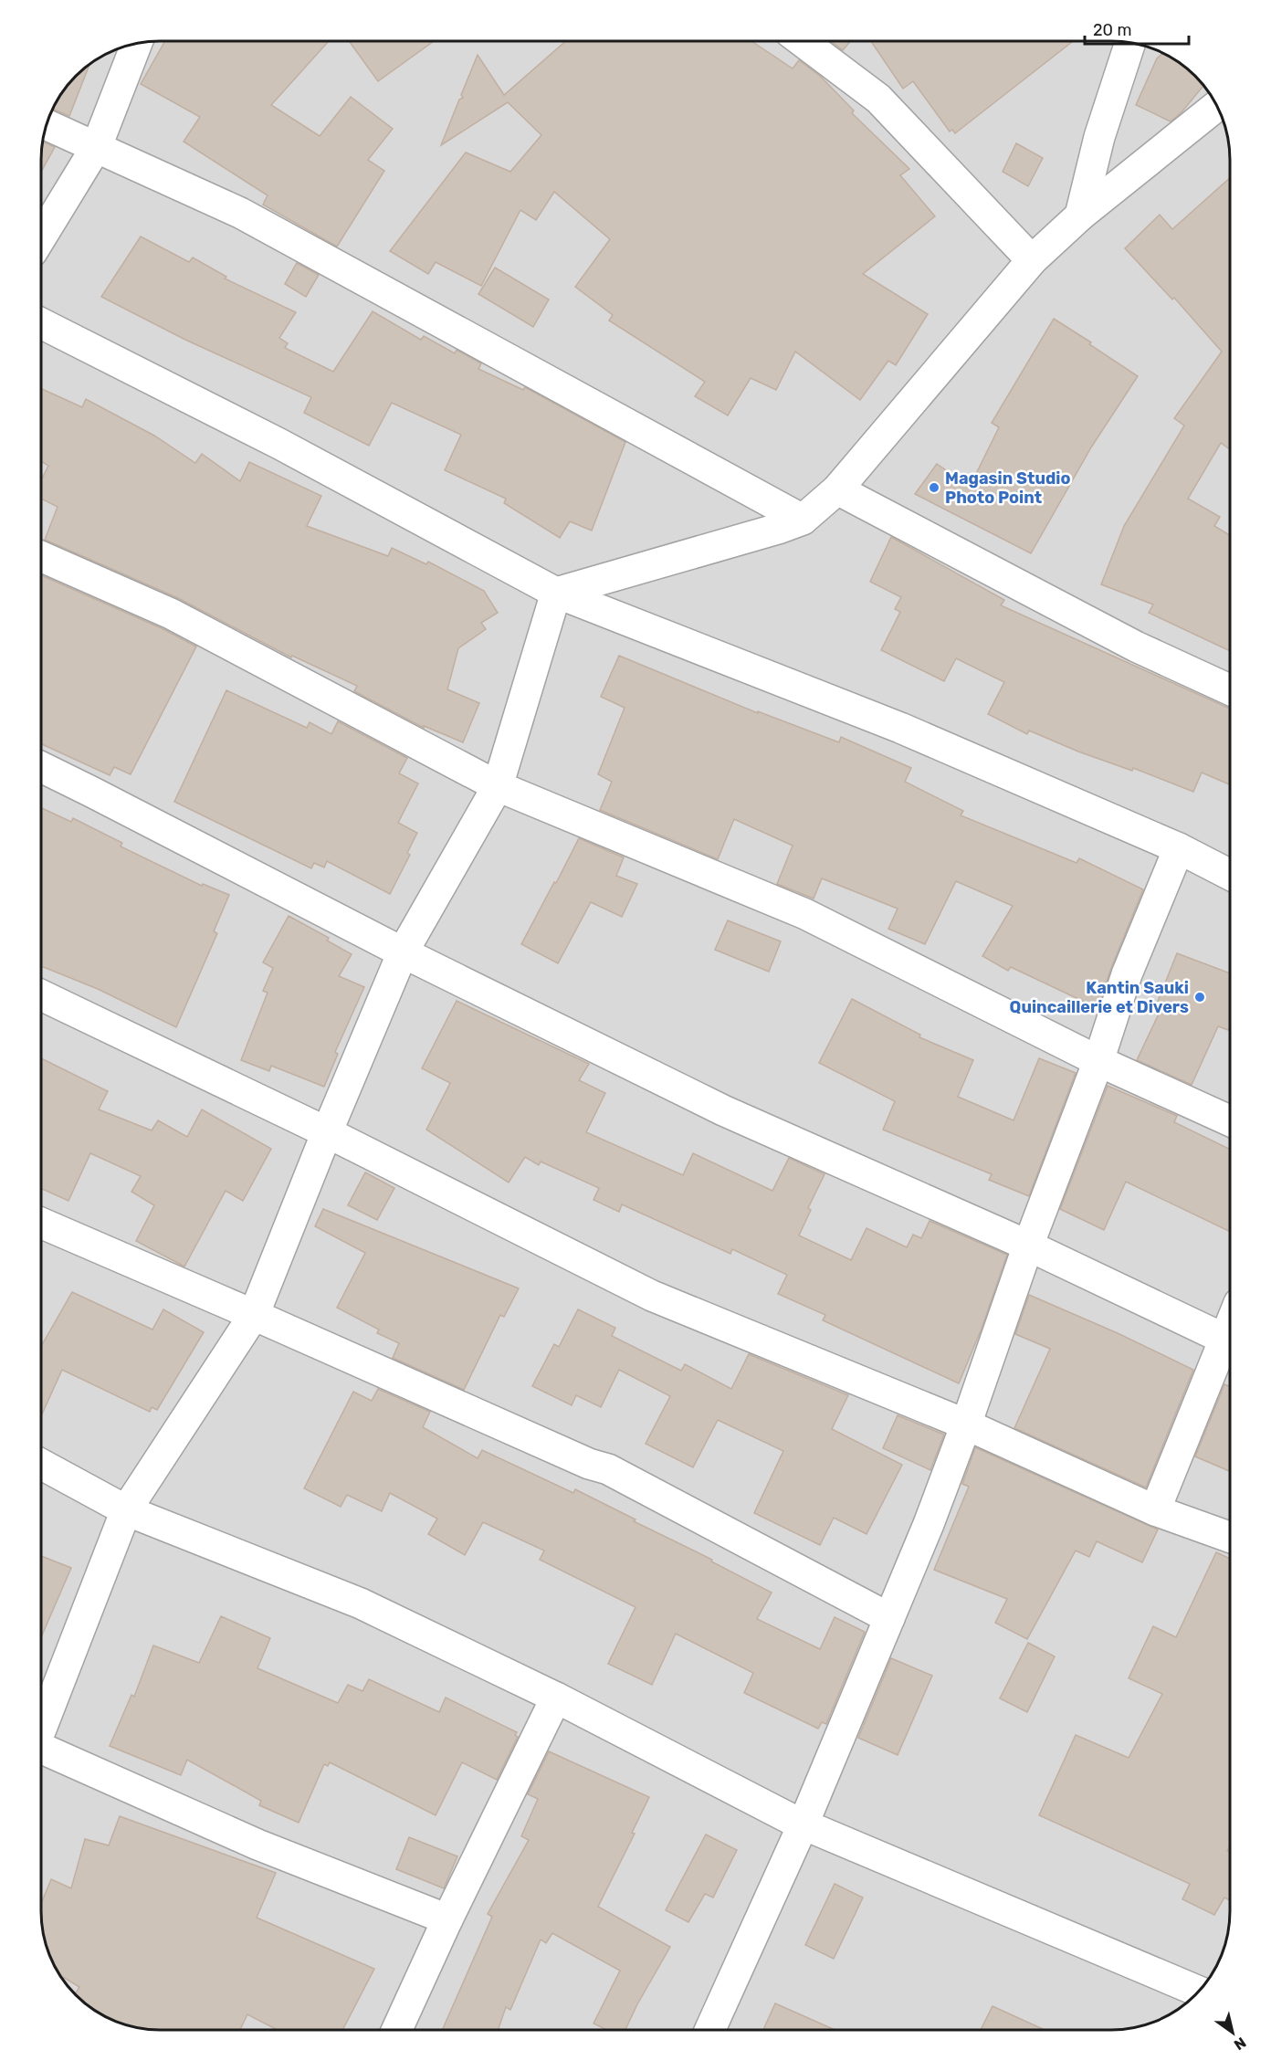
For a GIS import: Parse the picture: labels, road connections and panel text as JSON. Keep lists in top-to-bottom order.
{
  "places": ["Magasin Studio Photo Point", "Kantin Sauki Quincaillerie et Divers"],
  "scale_bar": "20 m",
  "north": "bottom right"
}
